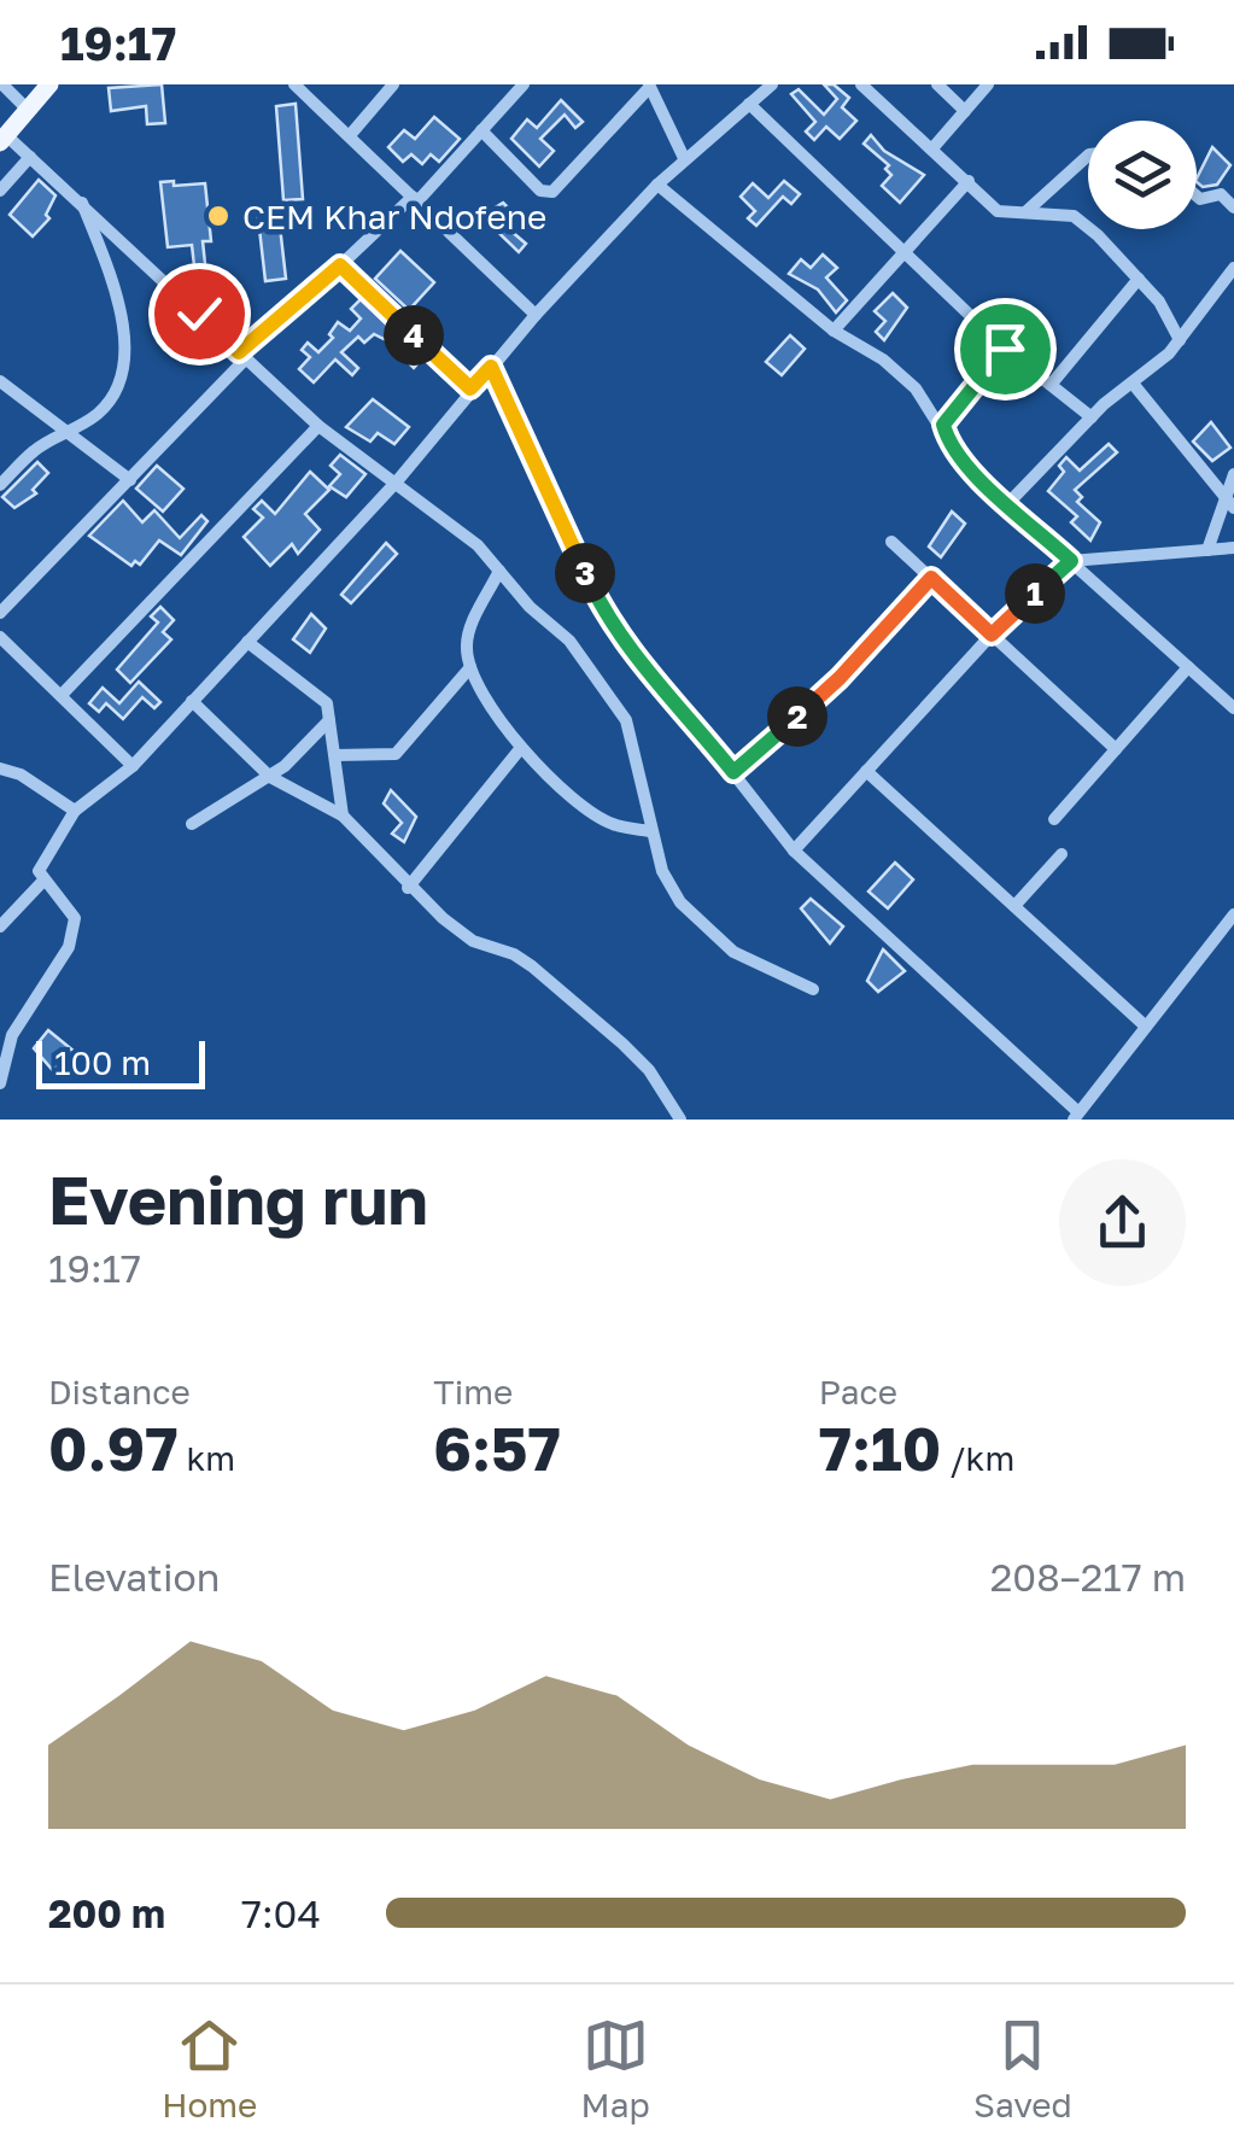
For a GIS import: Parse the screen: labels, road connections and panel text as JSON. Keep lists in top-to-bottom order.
{
  "places": ["CEM Khar Ndofene"],
  "scale_bar": "100 m",
  "page": {
    "status": "19:17",
    "pins": [
      "4",
      "3",
      "1",
      "2"
    ],
    "scale": "100 m",
    "heading": ["Evening run", "19:17"],
    "stats": [
      ["Distance", "0.97 km"],
      ["Time", "6:57"],
      ["Pace", "7:10 /km"]
    ],
    "chart": ["Elevation", "208–217 m"],
    "list": [
      {
        "name": "200 m",
        "note": "7:04"
      }
    ],
    "tabs": ["Home", "Map", "Saved"]
  }
}
